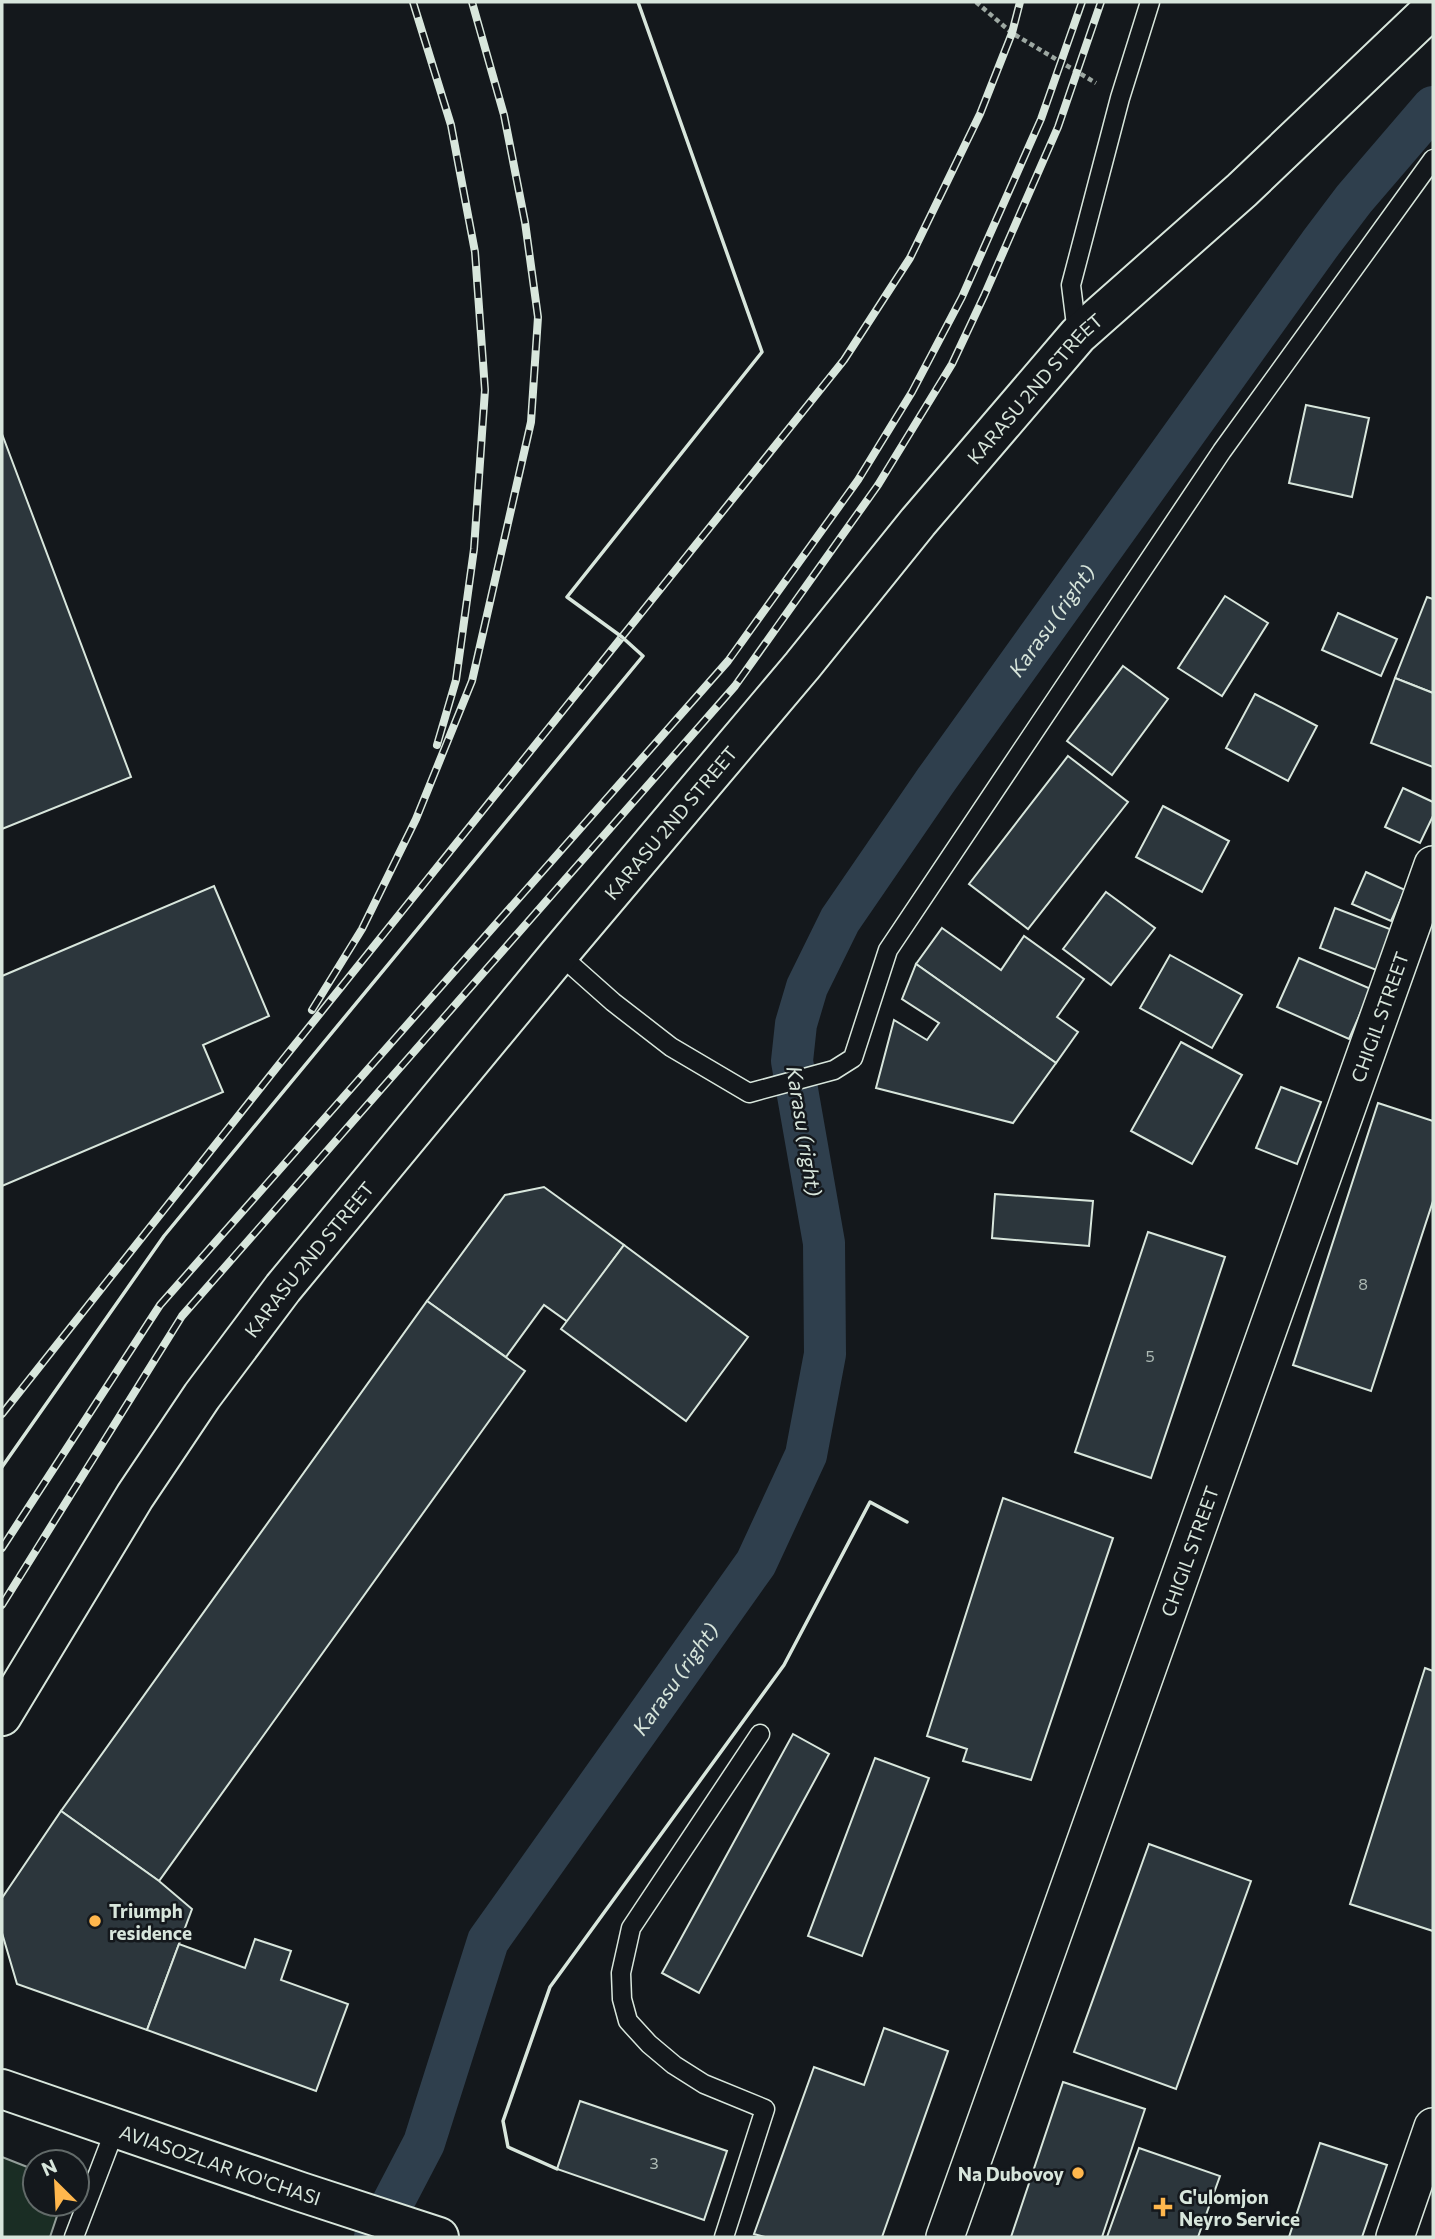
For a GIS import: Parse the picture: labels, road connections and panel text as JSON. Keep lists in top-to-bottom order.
{
  "streets": {
    "street": ["KARASU 2ND STREET", "CHIGIL STREET", "AVIASOZLAR KO'CHASI"]
  },
  "water": ["Karasu (right)"],
  "places": {
    "other": ["Triumph residence", "Na Dubovoy"],
    "health": ["G'ulomjon Neyro Service"]
  },
  "house_numbers": ["8", "5", "3"],
  "north": "top left"
}
